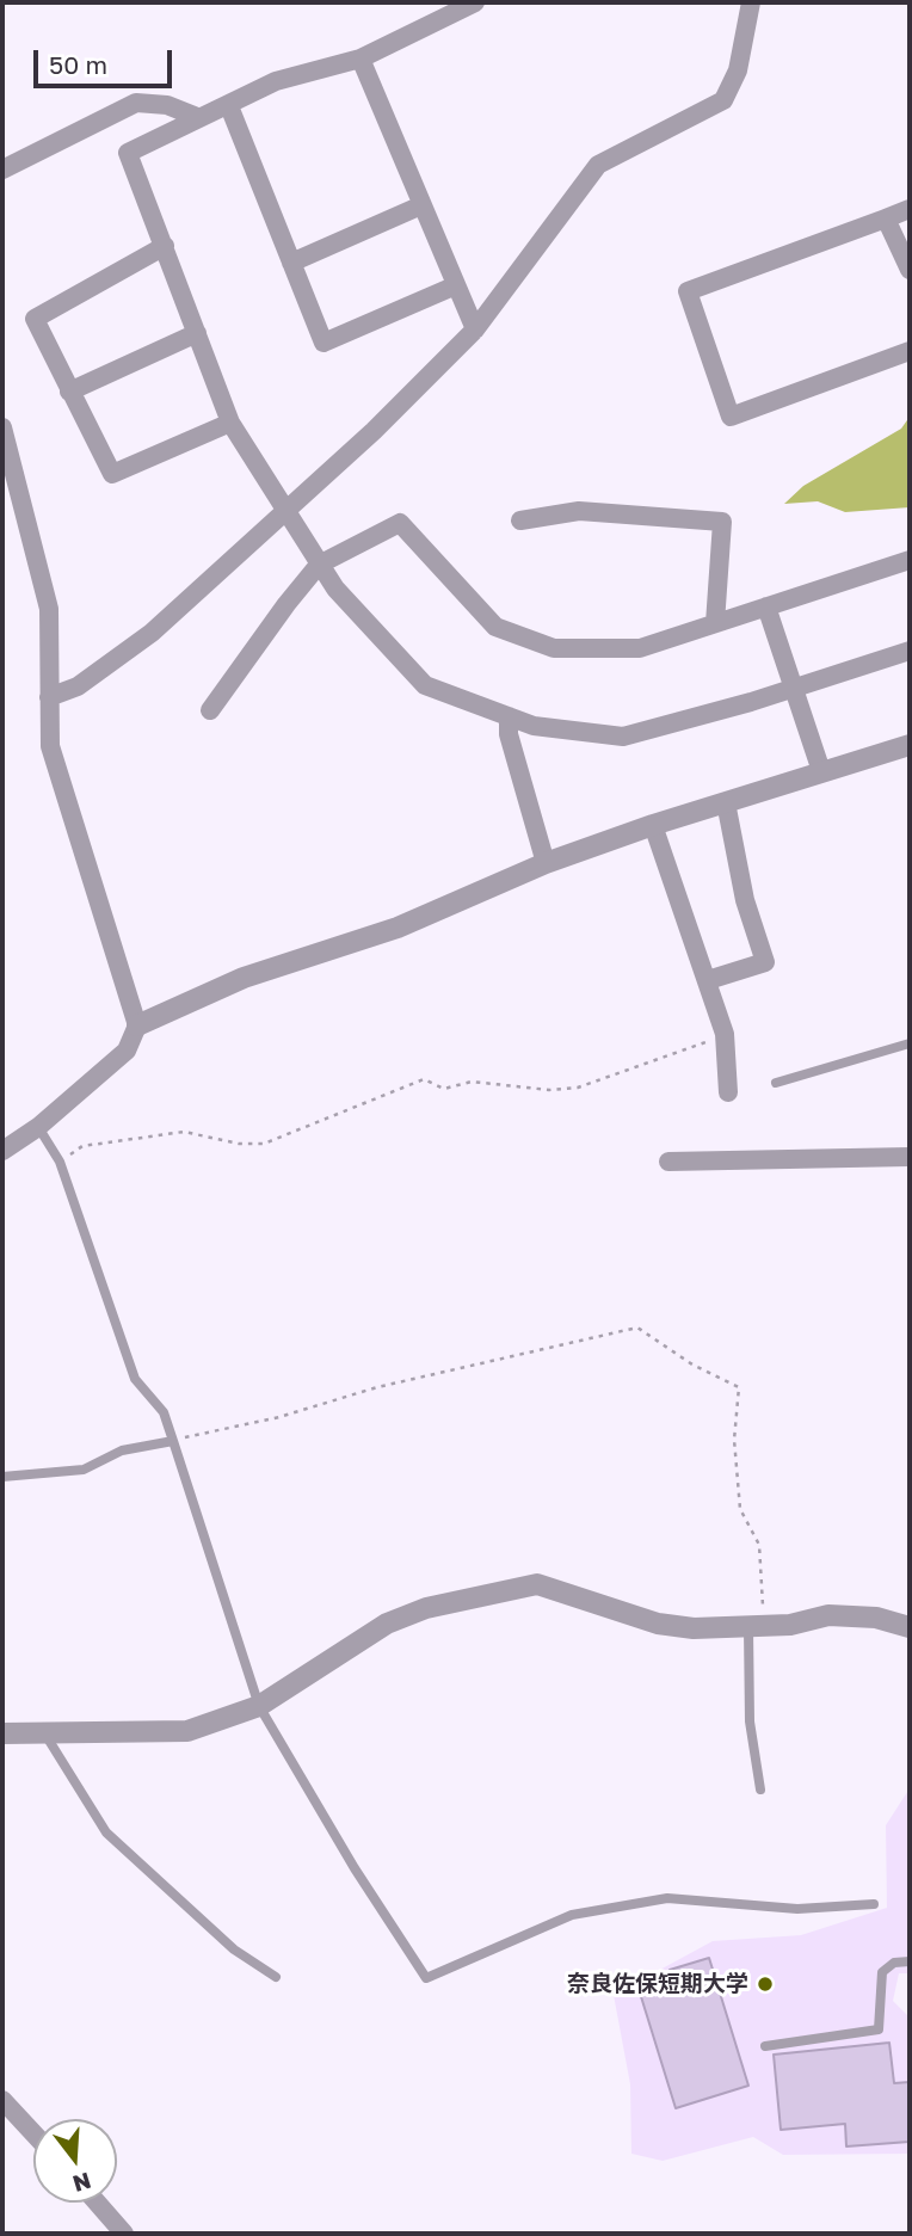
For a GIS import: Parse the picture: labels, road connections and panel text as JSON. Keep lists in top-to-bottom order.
{
  "places": ["奈良佐保短期大学"],
  "scale_bar": "50 m",
  "north": "bottom"
}
